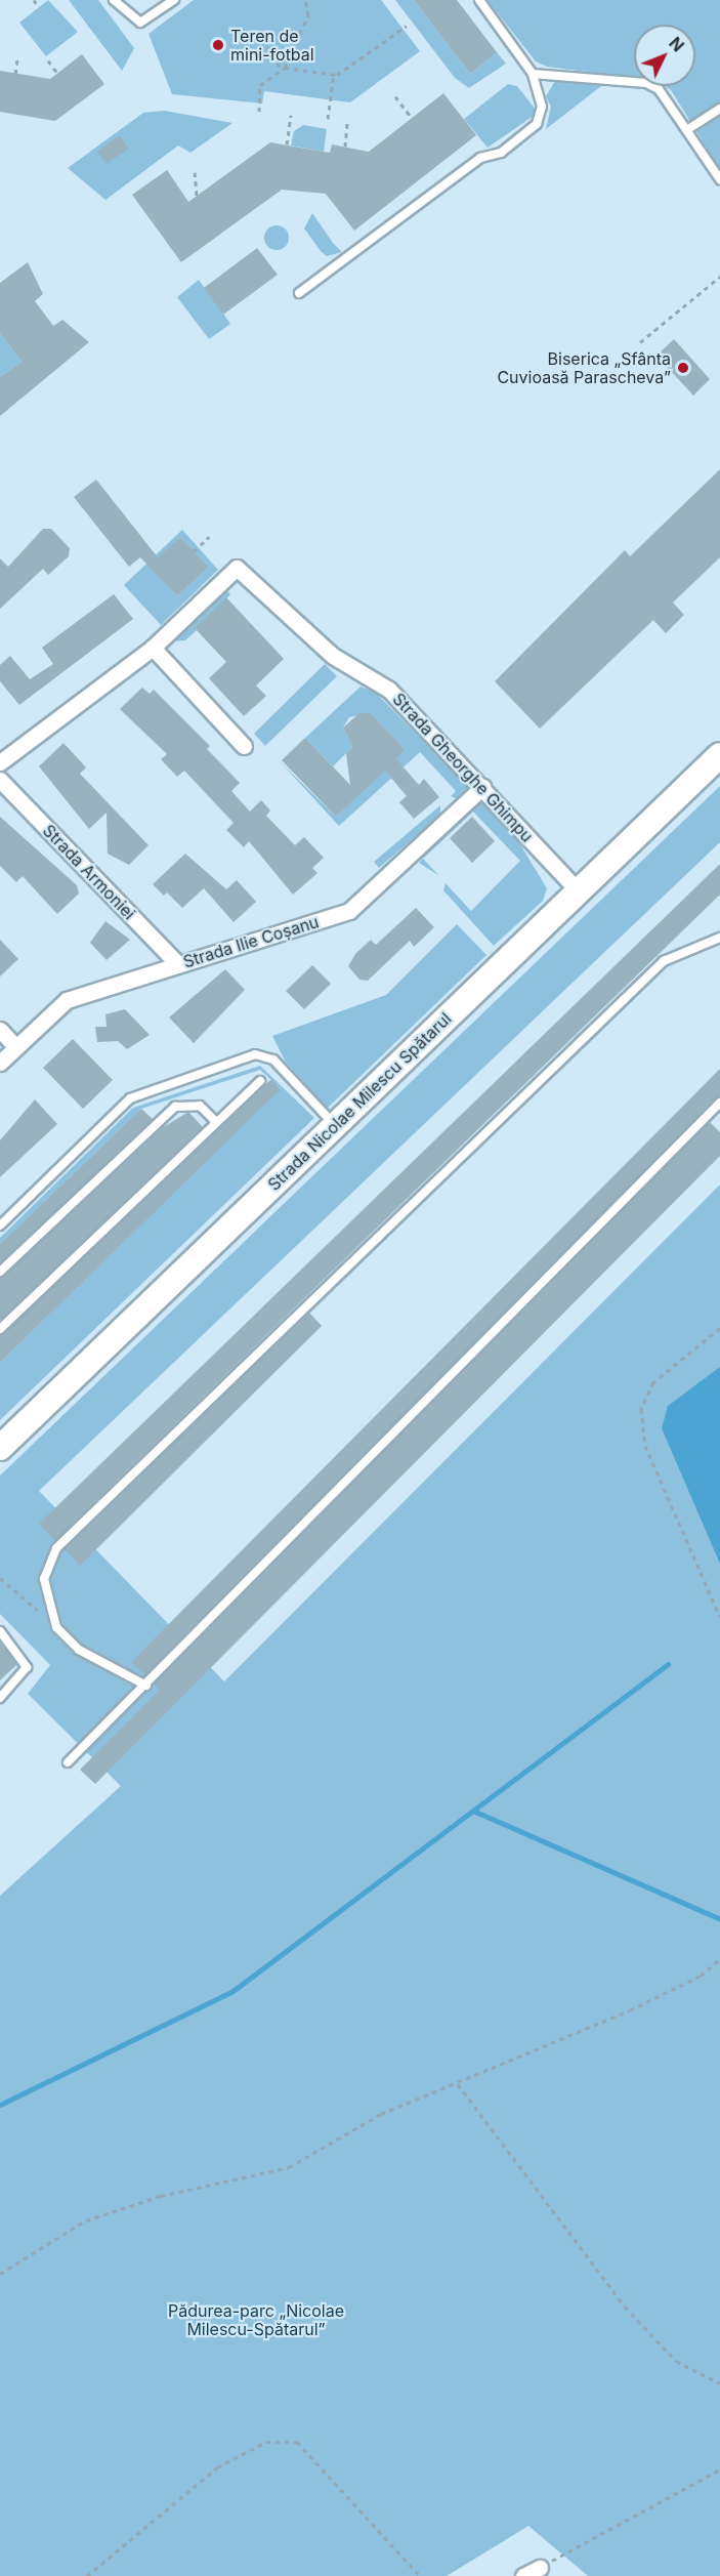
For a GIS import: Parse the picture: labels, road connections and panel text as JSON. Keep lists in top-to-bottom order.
{
  "streets": {
    "main road": ["Strada Nicolae Milescu Spătarul"],
    "street": ["Strada Gheorghe Ghimpu", "Strada Armoniei", "Strada Ilie Coșanu"]
  },
  "crossings": [
    ["Strada Gheorghe Ghimpu", "Strada Ilie Coșanu"],
    ["Strada Gheorghe Ghimpu", "Strada Nicolae Milescu Spătarul"],
    ["Strada Armoniei", "Strada Ilie Coșanu"]
  ],
  "parks": ["Pădurea-parc „Nicolae Milescu-Spătarul”"],
  "places": ["Teren de mini-fotbal", "Biserica „Sfânta Cuvioasă Parascheva”"],
  "north": "top right"
}
